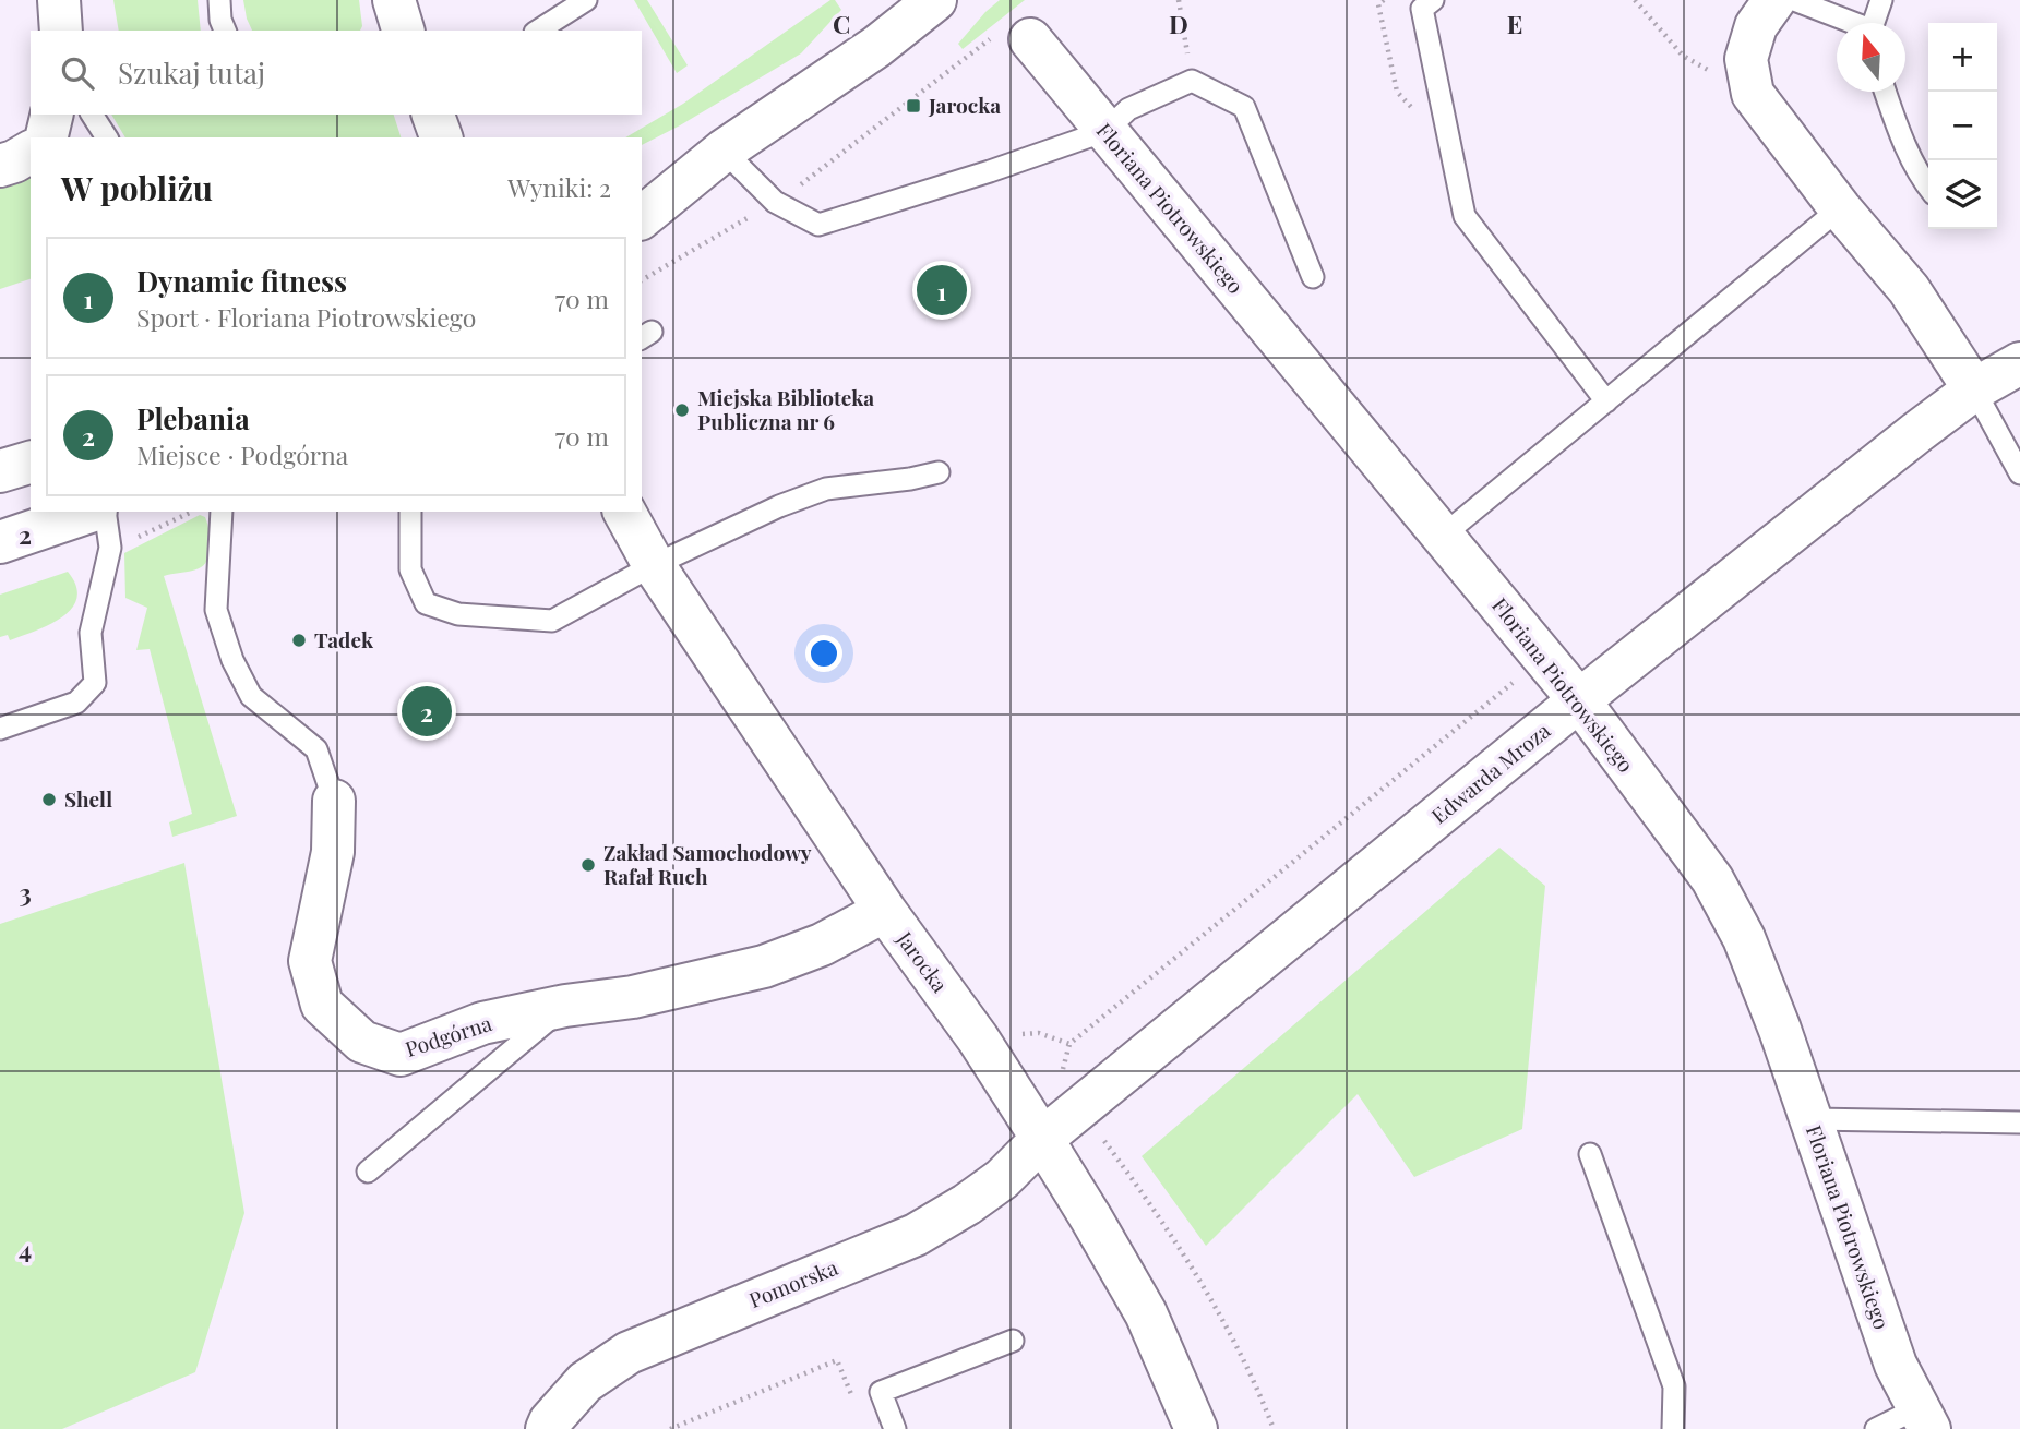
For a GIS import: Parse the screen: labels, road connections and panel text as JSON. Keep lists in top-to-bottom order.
{
  "streets": {
    "street": [
      "Floriana Piotrowskiego",
      "Edwarda Mroza",
      "Jarocka",
      "Podgórna",
      "Pomorska"
    ]
  },
  "crossings": [
    ["Floriana Piotrowskiego", "Edwarda Mroza"],
    ["Edwarda Mroza", "Jarocka"],
    ["Edwarda Mroza", "Pomorska"],
    ["Jarocka", "Podgórna"],
    ["Jarocka", "Pomorska"]
  ],
  "places": {
    "transit": ["Jarocka"],
    "other": [
      "Miejska Biblioteka Publiczna nr 6",
      "Tadek",
      "Shell",
      "Zakład Samochodowy Rafał Ruch"
    ]
  },
  "north": "top",
  "page": {
    "map_buttons": ["+", "−"],
    "search": "Szukaj tutaj",
    "heading": ["W pobliżu", "Wyniki: 2"],
    "list": [
      {
        "mark": "1",
        "name": "Dynamic fitness",
        "note": "Sport · Floriana Piotrowskiego",
        "value": "70 m"
      },
      {
        "mark": "2",
        "name": "Plebania",
        "note": "Miejsce · Podgórna",
        "value": "70 m"
      }
    ],
    "pins": ["1", "2"]
  },
  "grid": {
    "columns": ["C", "D", "E"],
    "rows": ["2", "3", "4"]
  }
}
